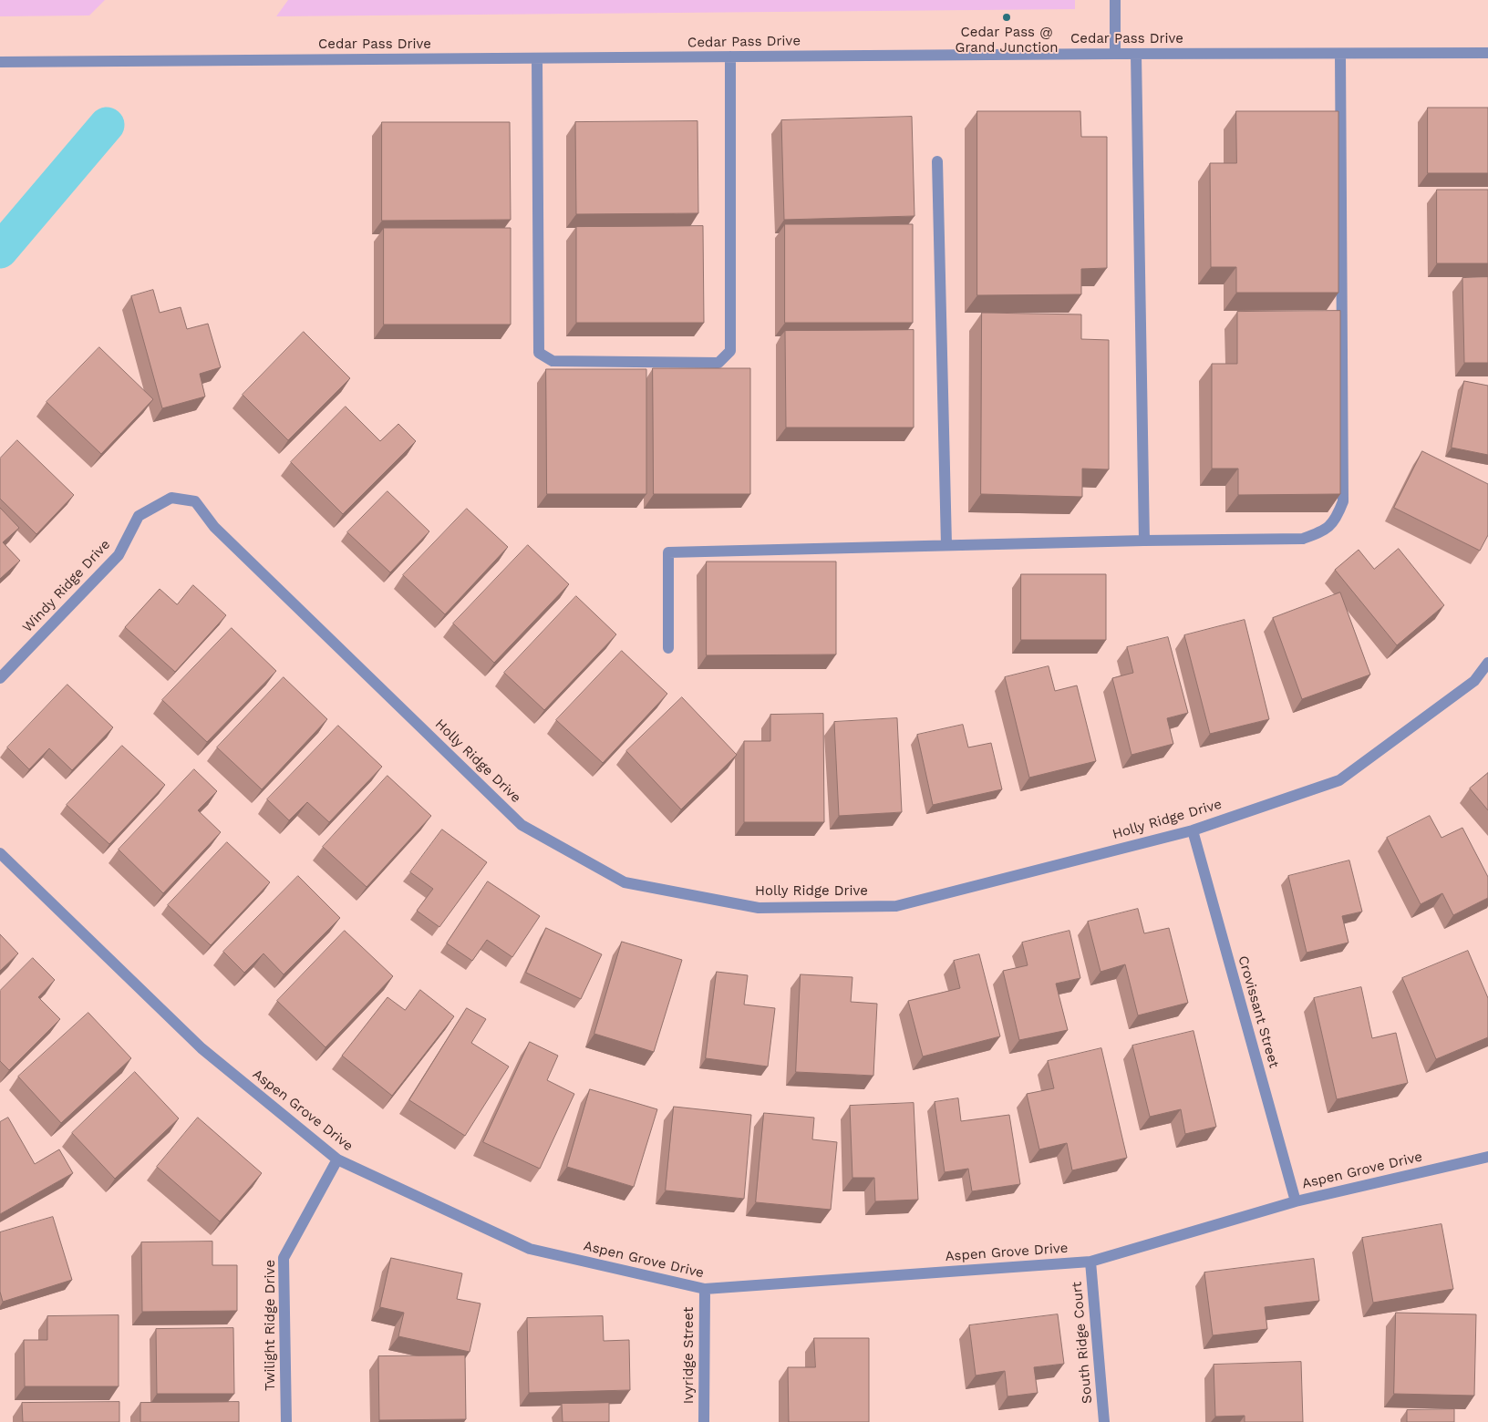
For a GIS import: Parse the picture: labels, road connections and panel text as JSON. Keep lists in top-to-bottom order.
{
  "streets": {
    "street": [
      "Cedar Pass Drive",
      "Windy Ridge Drive",
      "Holly Ridge Drive",
      "Crovissant Street",
      "Aspen Grove Drive",
      "Twilight Ridge Drive",
      "South Ridge Court",
      "Ivyridge Street"
    ]
  },
  "crossings": [
    ["Windy Ridge Drive", "Holly Ridge Drive"],
    ["Holly Ridge Drive", "Crovissant Street"],
    ["Crovissant Street", "Aspen Grove Drive"],
    ["Aspen Grove Drive", "Twilight Ridge Drive"],
    ["Aspen Grove Drive", "South Ridge Court"],
    ["Aspen Grove Drive", "Ivyridge Street"]
  ],
  "places": ["Cedar Pass @ Grand Junction"]
}
